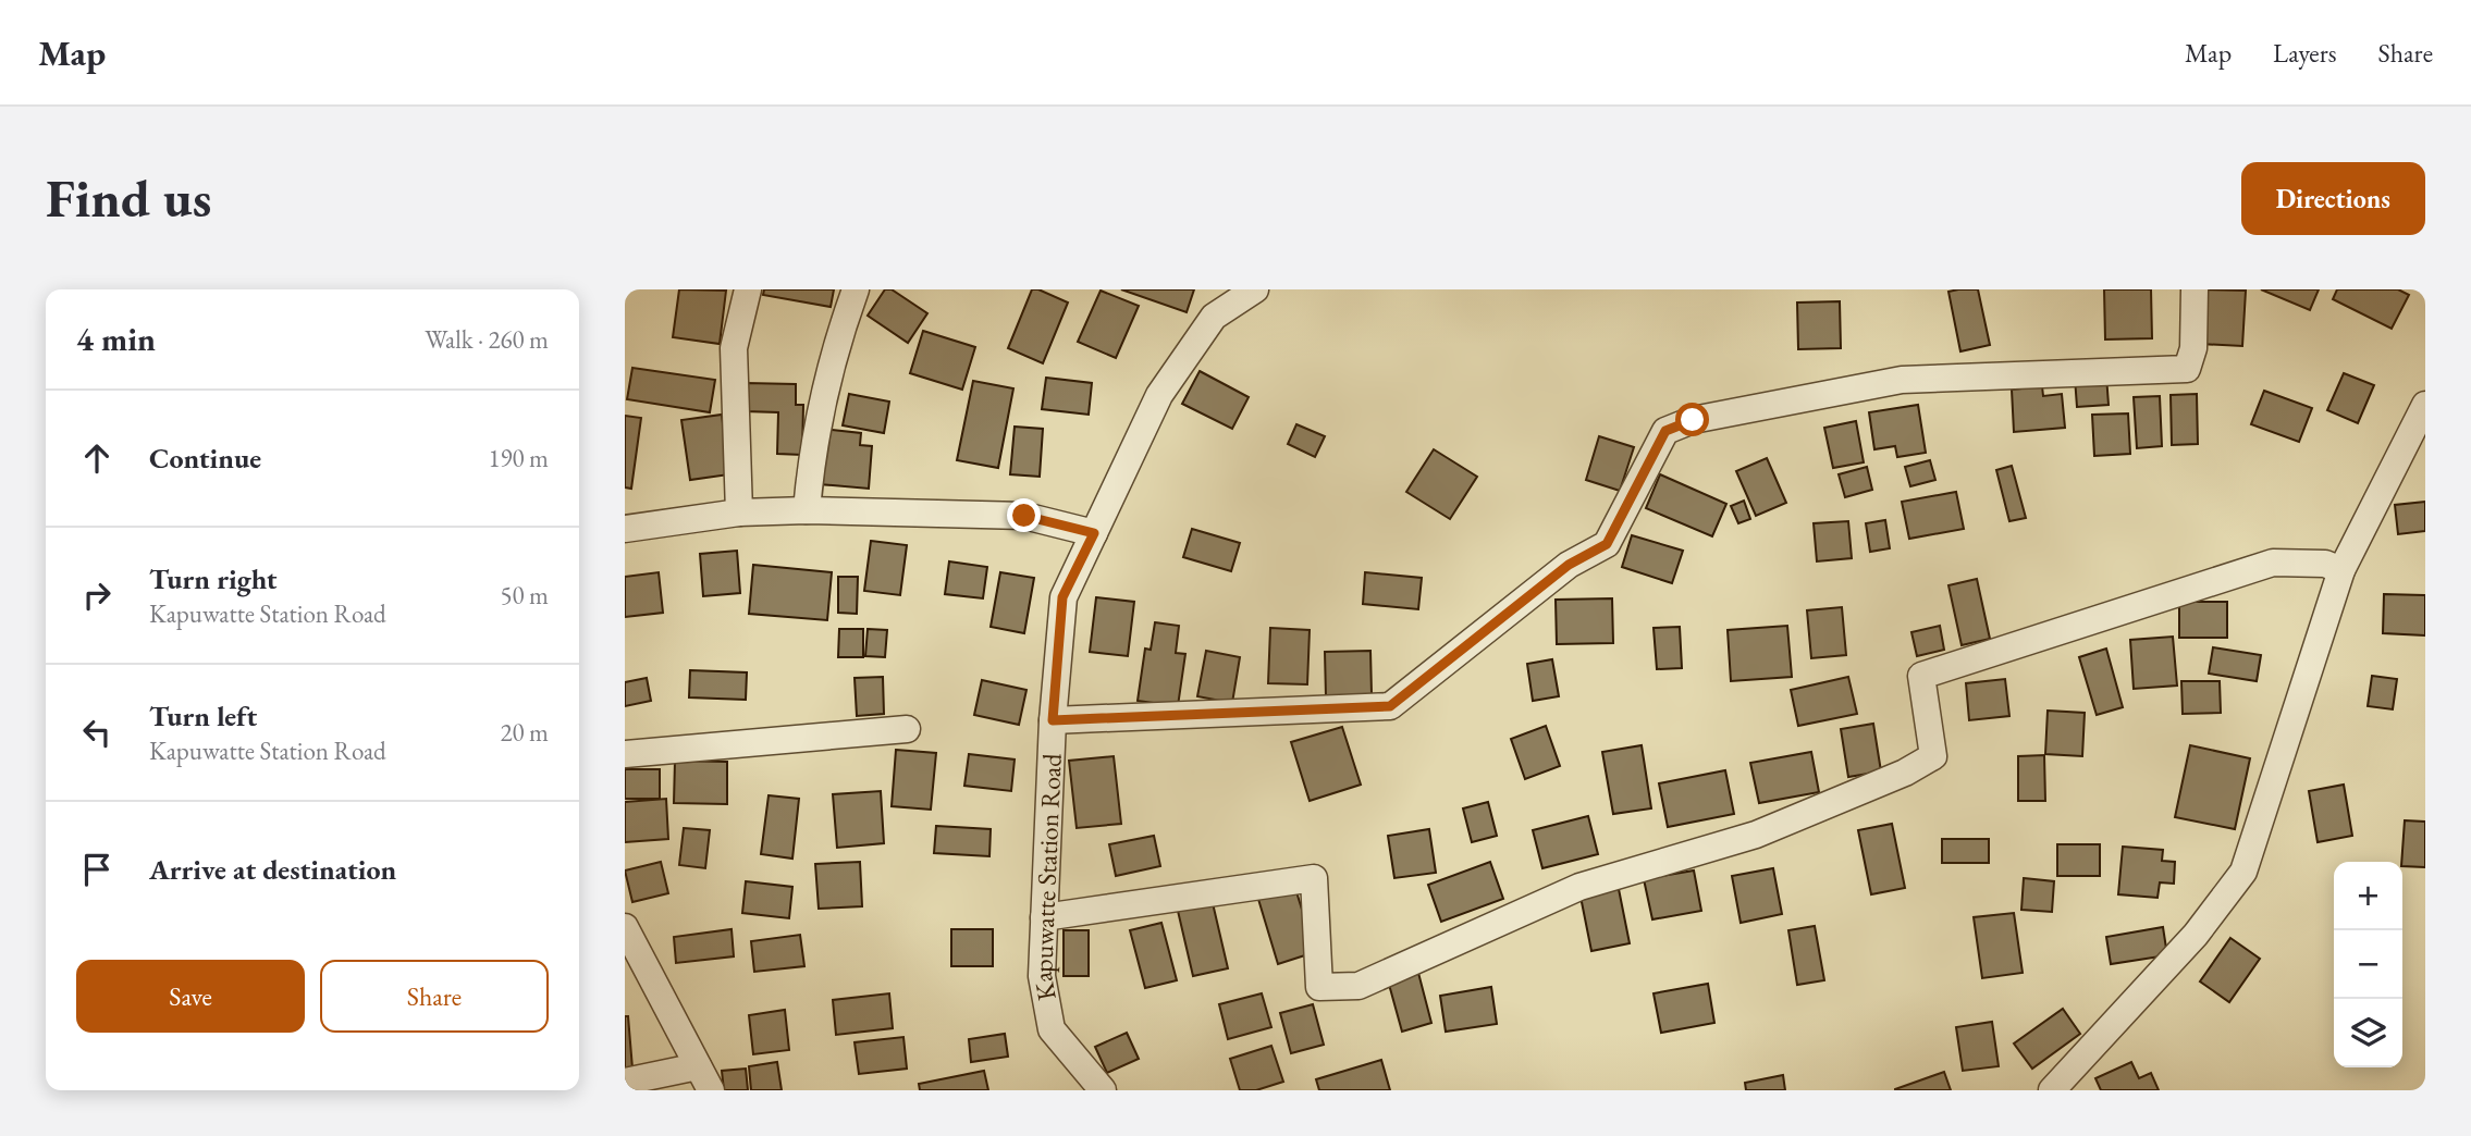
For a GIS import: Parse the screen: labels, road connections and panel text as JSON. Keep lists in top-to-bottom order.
{
  "streets": {
    "street": ["Kapuwatte Station Road"]
  },
  "page": {
    "header": "Map",
    "nav": ["Map", "Layers", "Share"],
    "buttons": [
      "Directions",
      ["Save", "Share"]
    ],
    "title": "Find us",
    "heading": ["4 min", "Walk · 260 m"],
    "list": [
      ["Continue", "190 m"],
      ["Turn right", "Kapuwatte Station Road", "50 m"],
      ["Turn left", "Kapuwatte Station Road", "20 m"],
      "Arrive at destination"
    ],
    "map_buttons": ["+", "−"]
  }
}
